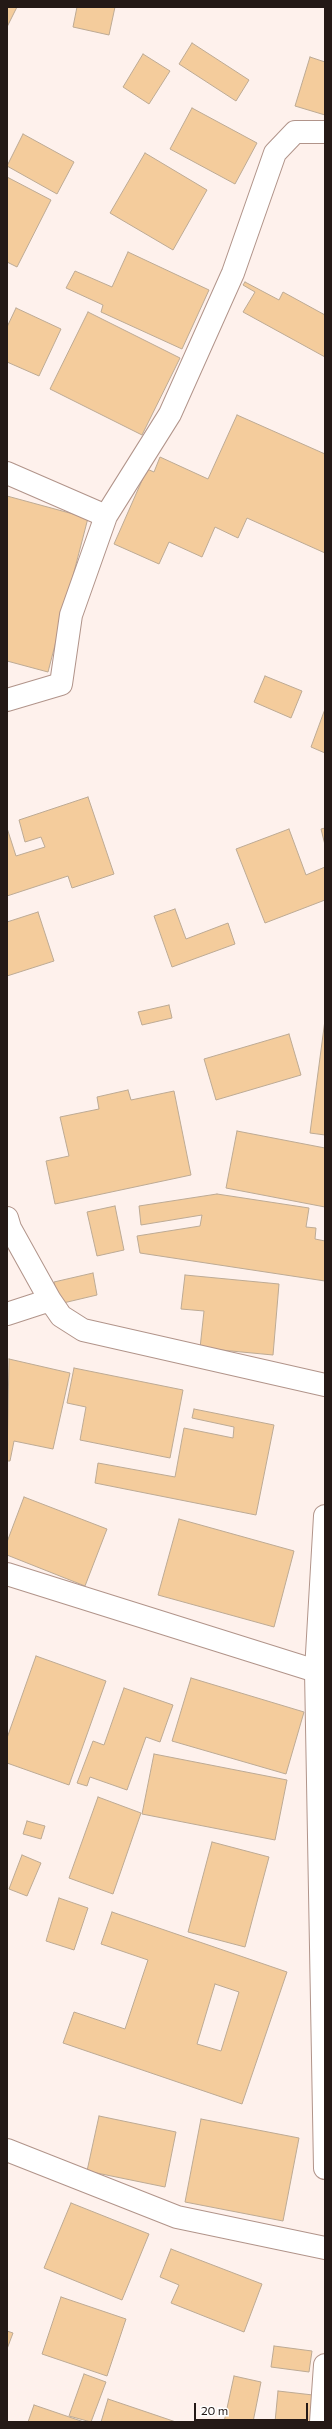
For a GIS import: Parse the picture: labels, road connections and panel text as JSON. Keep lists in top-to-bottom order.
{
  "scale_bar": "20 m"
}
